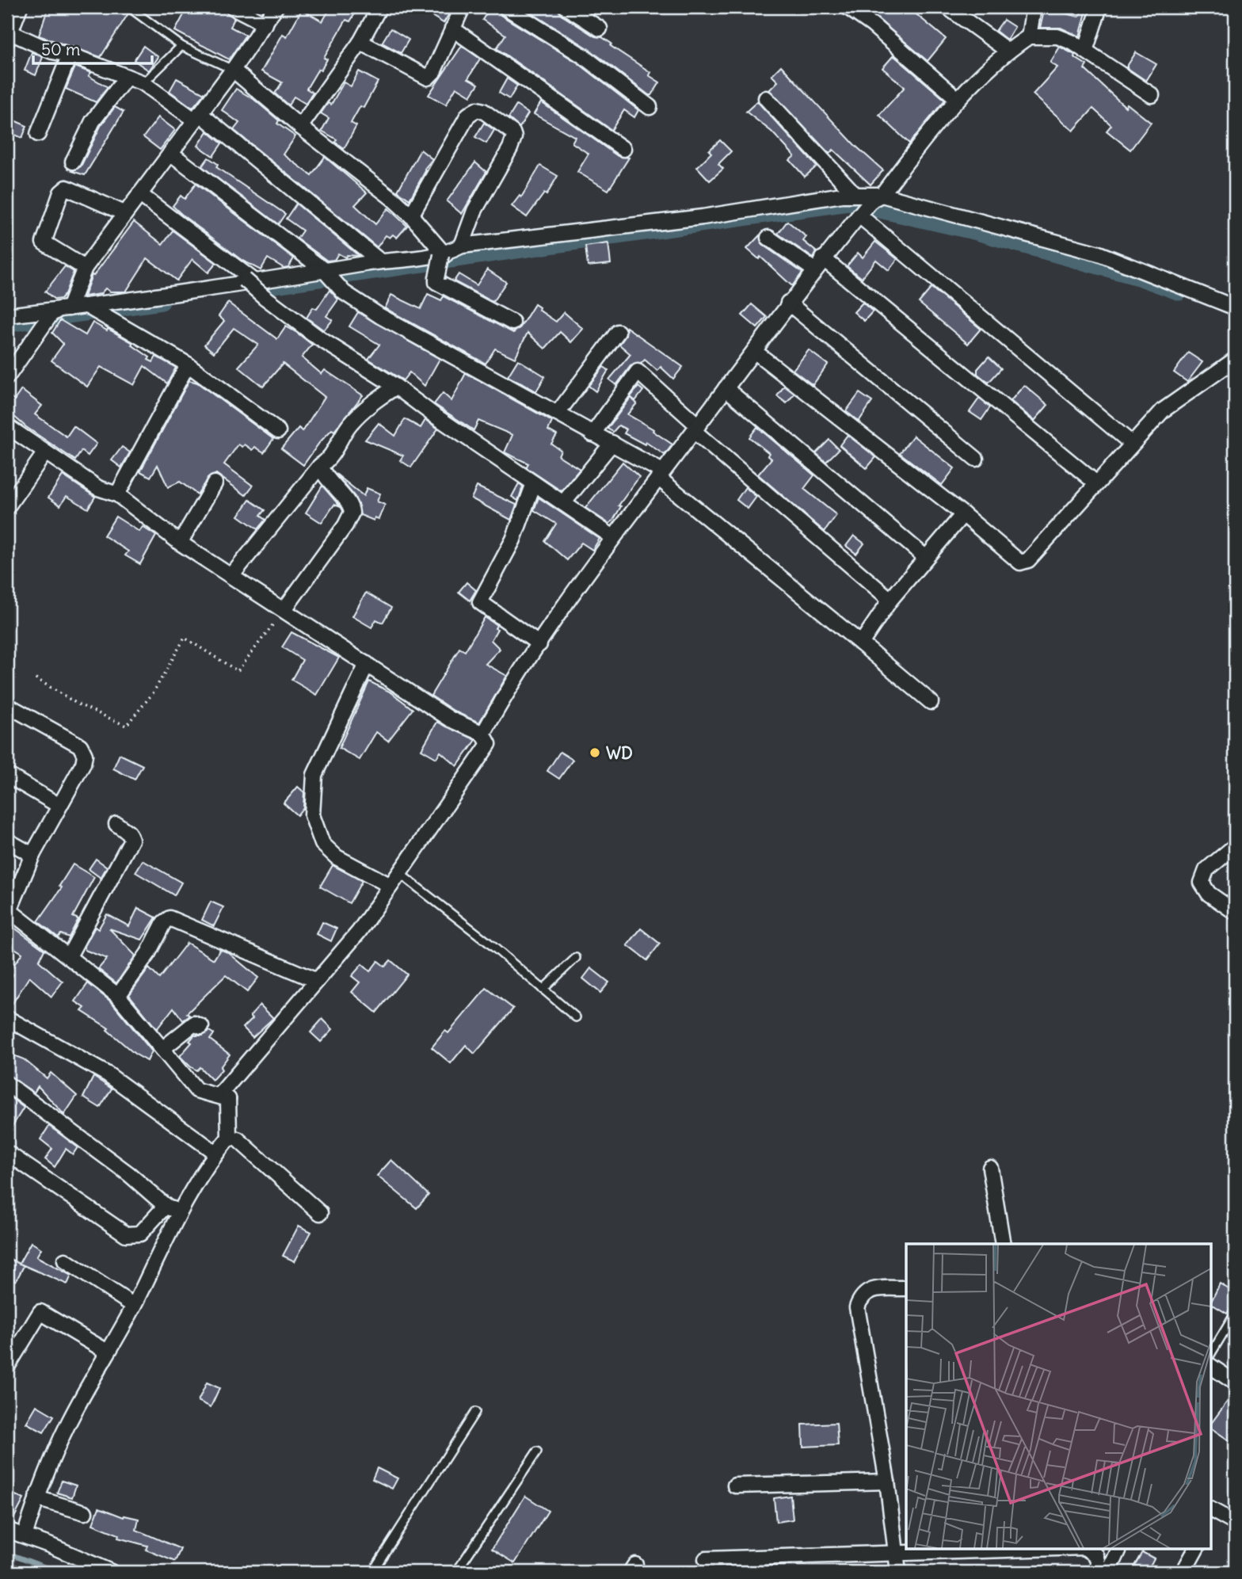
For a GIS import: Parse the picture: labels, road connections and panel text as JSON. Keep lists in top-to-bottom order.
{
  "places": ["WD"],
  "scale_bar": "50 m"
}
